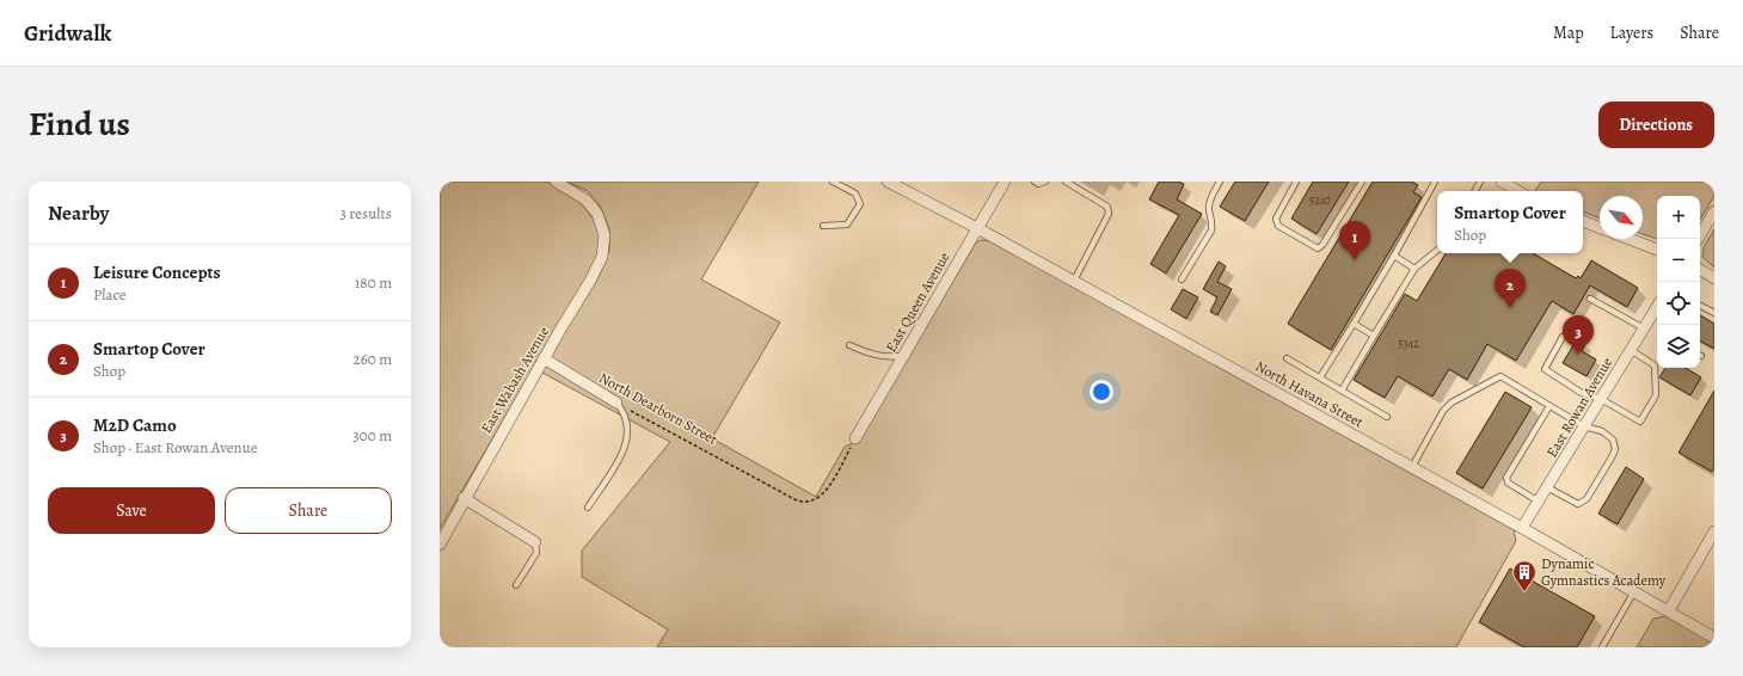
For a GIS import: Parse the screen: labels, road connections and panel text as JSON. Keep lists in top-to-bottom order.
{
  "streets": {
    "street": [
      "East Queen Avenue",
      "East Wabash Avenue",
      "North Havana Street",
      "East Rowan Avenue",
      "North Dearborn Street"
    ]
  },
  "crossings": [
    ["East Queen Avenue", "North Havana Street"],
    ["East Queen Avenue", "North Dearborn Street"],
    ["East Wabash Avenue", "North Dearborn Street"],
    ["North Havana Street", "East Rowan Avenue"]
  ],
  "places": {
    "building": ["Dynamic Gymnastics Academy"]
  },
  "house_numbers": ["5210", "5342"],
  "north": "bottom right",
  "page": {
    "header": "Gridwalk",
    "nav": ["Map", "Layers", "Share"],
    "title": "Find us",
    "buttons": [
      "Directions",
      ["Save", "Share"]
    ],
    "heading": ["Nearby", "3 results"],
    "popup": ["Smartop Cover", "Shop"],
    "map_buttons": ["+", "−"],
    "pins": ["1", "2", "3"],
    "list": [
      {
        "mark": "1",
        "name": "Leisure Concepts",
        "note": "Place",
        "value": "180 m"
      },
      {
        "mark": "2",
        "name": "Smartop Cover",
        "note": "Shop",
        "value": "260 m"
      },
      {
        "mark": "3",
        "name": "M2D Camo",
        "note": "Shop · East Rowan Avenue",
        "value": "300 m"
      }
    ]
  }
}
